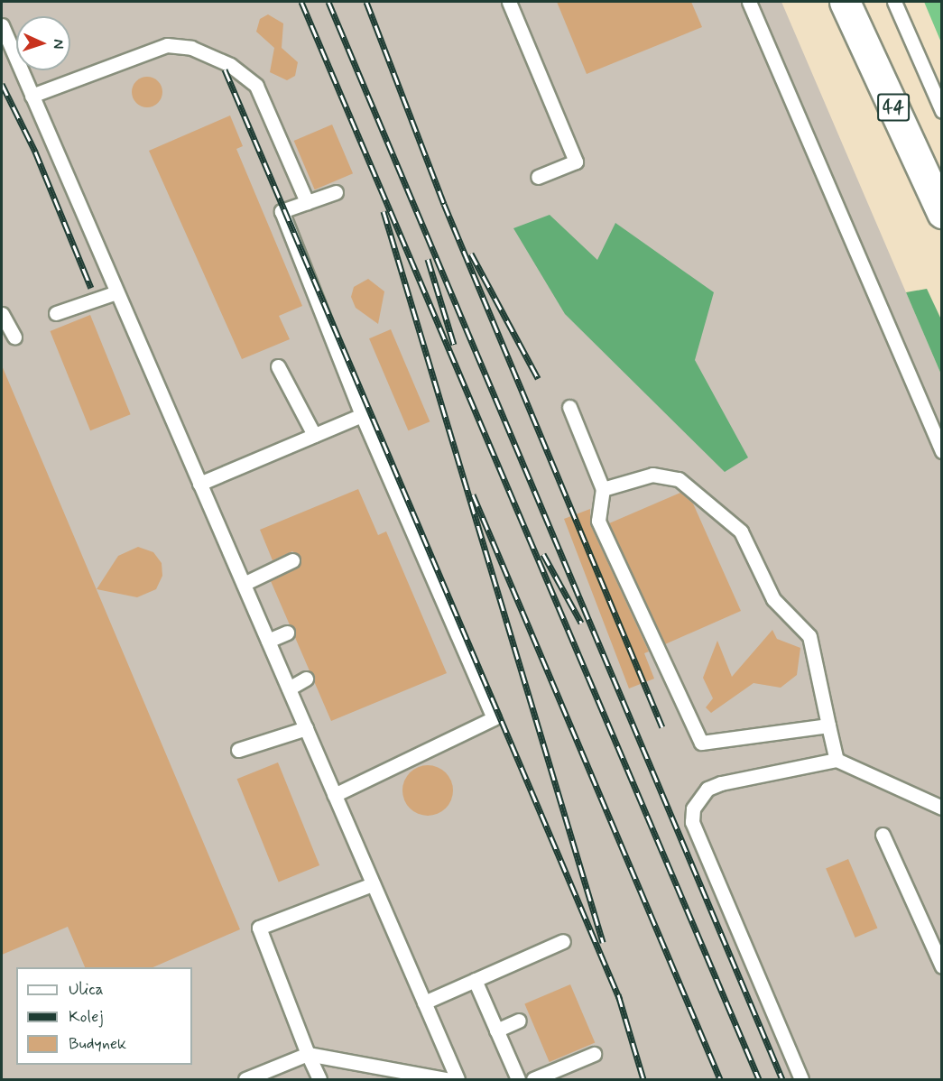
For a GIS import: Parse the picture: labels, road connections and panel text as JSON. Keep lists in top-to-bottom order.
{
  "streets": {
    "main road": ["44"]
  },
  "legend": ["Ulica", "Kolej", "Budynek"],
  "north": "right"
}
